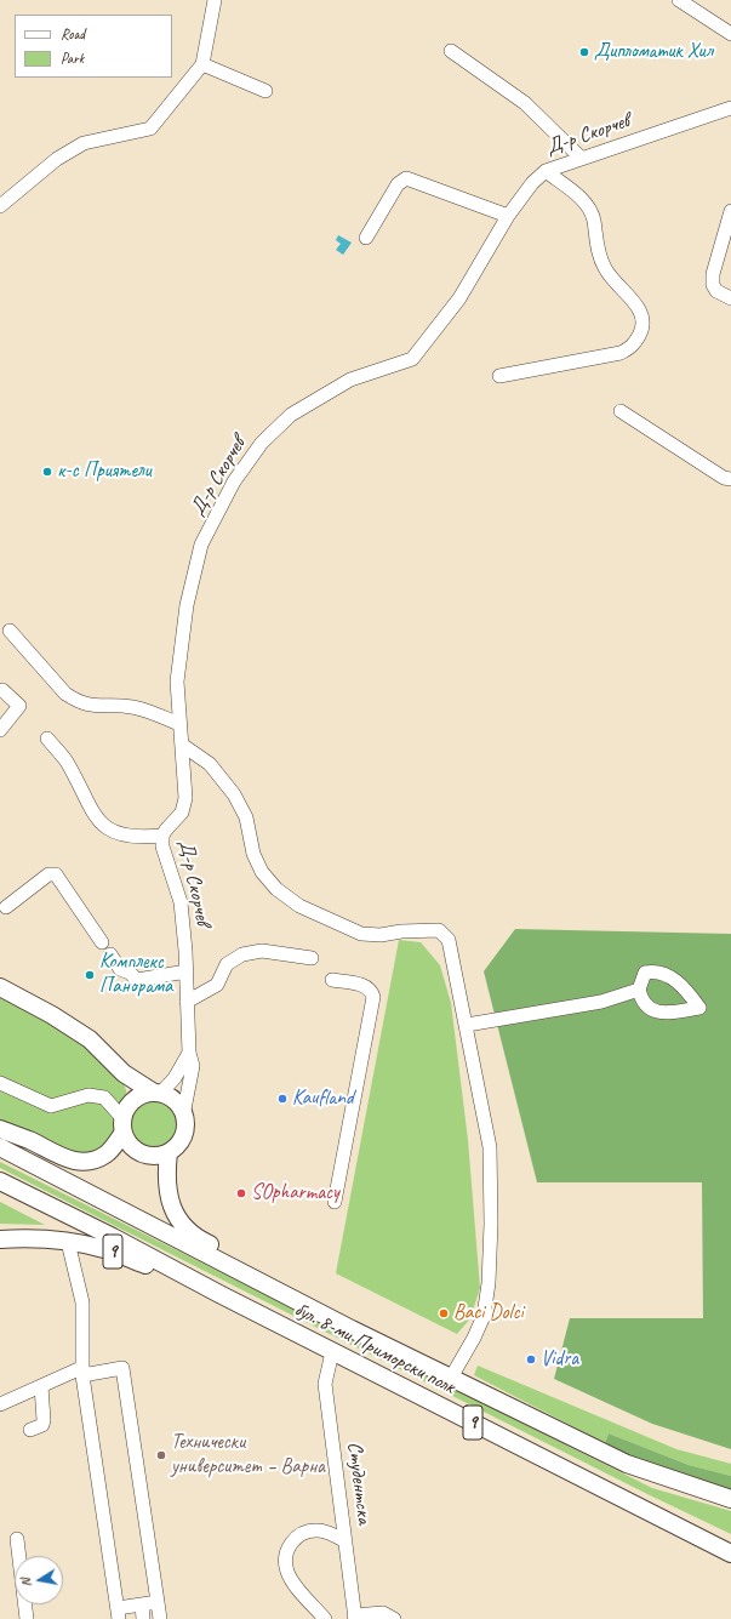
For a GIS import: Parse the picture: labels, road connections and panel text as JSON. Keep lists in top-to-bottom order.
{
  "streets": {
    "main road": ["9", "бул. 8-ми Приморски полк"],
    "street": ["Д-р Скорчев", "Студентска"]
  },
  "crossings": [
    ["Д-р Скорчев", "9"],
    ["9", "бул. 8-ми Приморски полк"],
    ["бул. 8-ми Приморски полк", "Студентска"]
  ],
  "places": [
    "Дипломатик Хил",
    "к-с Приятели",
    "Комплекс Панорама",
    "Kaufland",
    "SOpharmacy",
    "Baci Dolci",
    "Vidra",
    "Технически университет – Варна"
  ],
  "legend": ["Road", "Park"],
  "north": "left"
}
